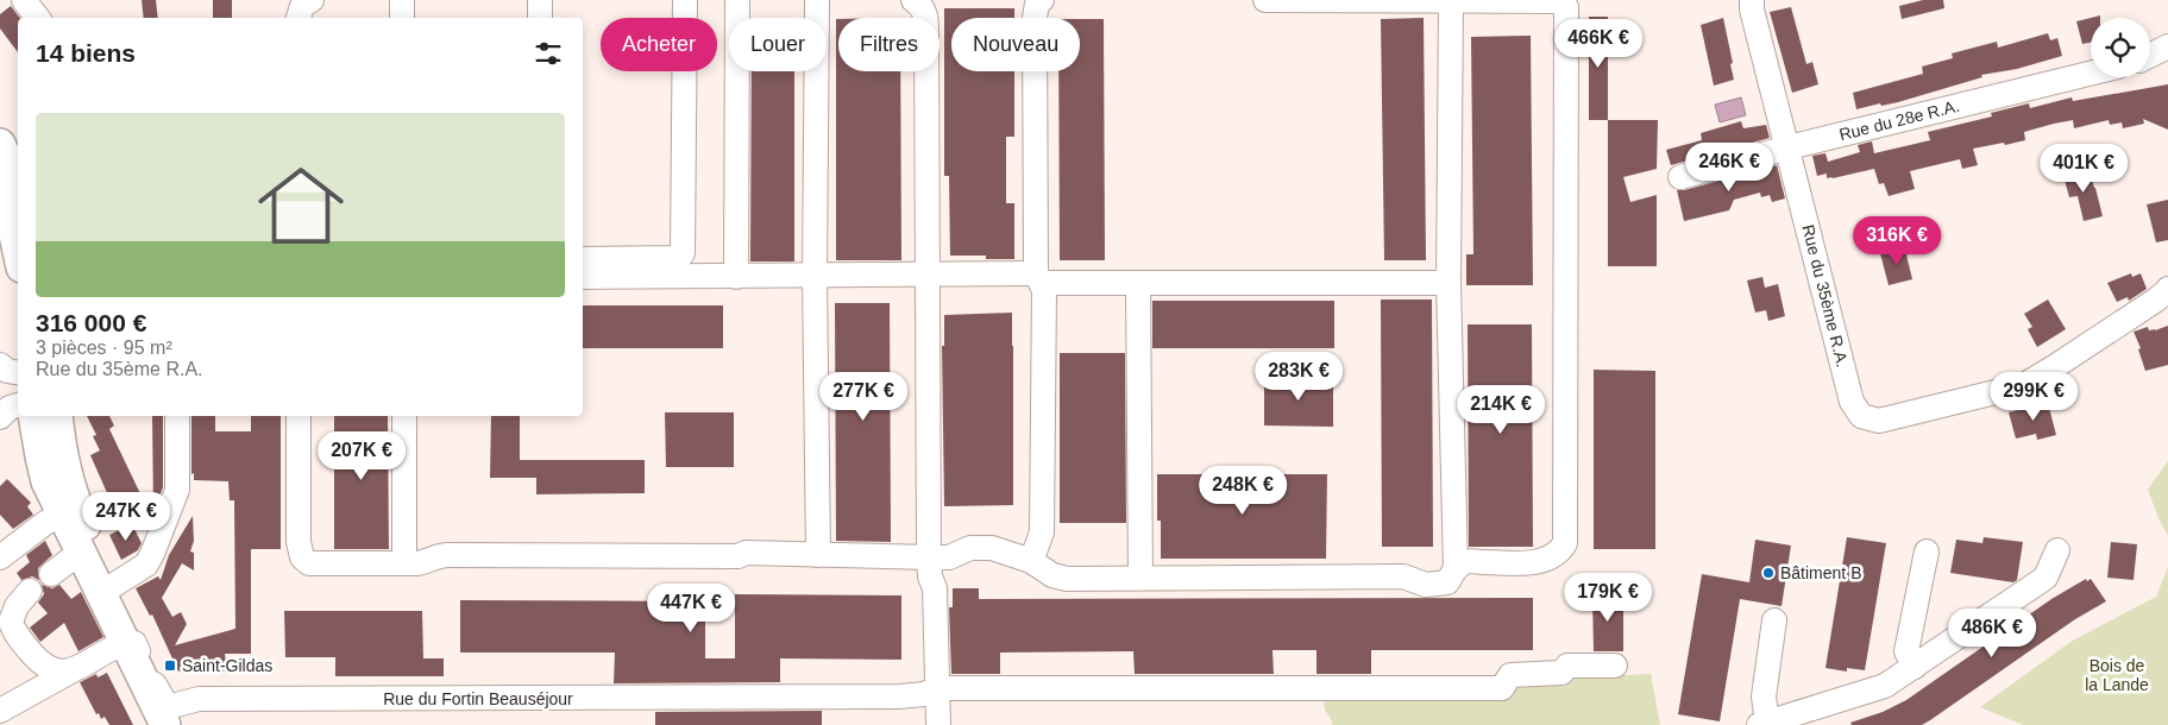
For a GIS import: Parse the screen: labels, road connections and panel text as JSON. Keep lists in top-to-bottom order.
{
  "streets": {
    "street": ["Rue du 28e R.A.", "Rue du 35ème R.A.", "Rue du Fortin Beauséjour"]
  },
  "crossings": [
    ["Rue du 28e R.A.", "Rue du 35ème R.A."]
  ],
  "parks": ["Bois de la Lande"],
  "places": {
    "other": ["Bâtiment B"],
    "transit": ["Saint-Gildas"]
  },
  "page": {
    "chip": [
      "Acheter",
      "Louer",
      "Filtres",
      "Nouveau"
    ],
    "heading": "14 biens",
    "price": [
      "466K €",
      "246K €",
      "401K €",
      "316K €",
      "283K €",
      "277K €",
      "299K €",
      "214K €",
      "207K €",
      "248K €",
      "247K €",
      "179K €",
      "447K €",
      "486K €"
    ],
    "list": [
      {
        "name": "316 000 €",
        "note": "3 pièces · 95 m² · Rue du 35ème R.A."
      }
    ]
  }
}
